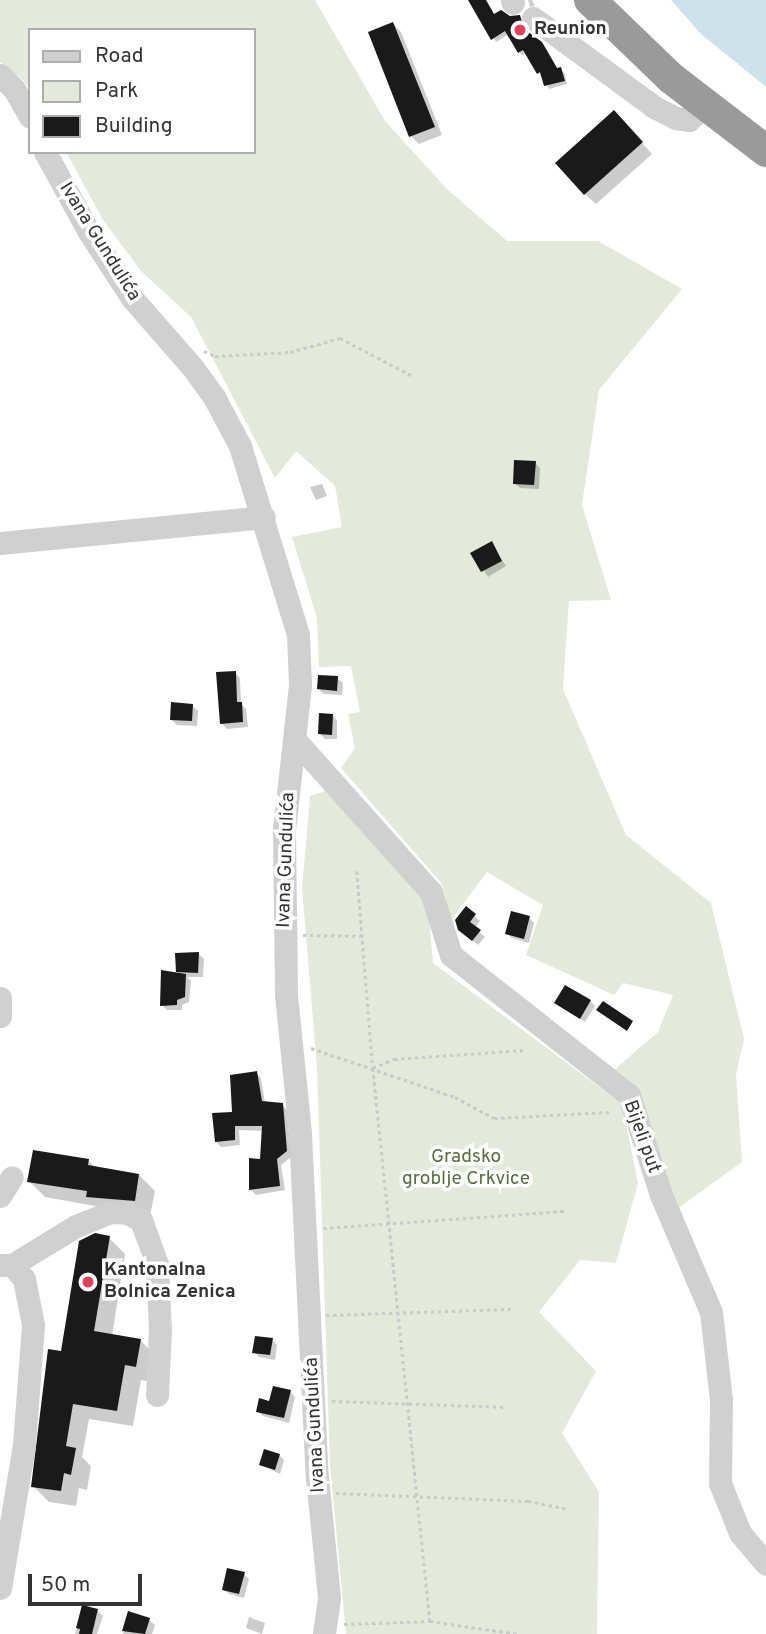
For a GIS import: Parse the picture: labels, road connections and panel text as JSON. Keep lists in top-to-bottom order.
{
  "streets": {
    "street": ["Ivana Gundulića", "Bijeli put"]
  },
  "crossings": [
    ["Ivana Gundulića", "Bijeli put"]
  ],
  "parks": ["Gradsko groblje Crkvice"],
  "places": ["Reunion", "Kantonalna Bolnica Zenica"],
  "legend": ["Road", "Park", "Building"],
  "scale_bar": "50 m"
}
